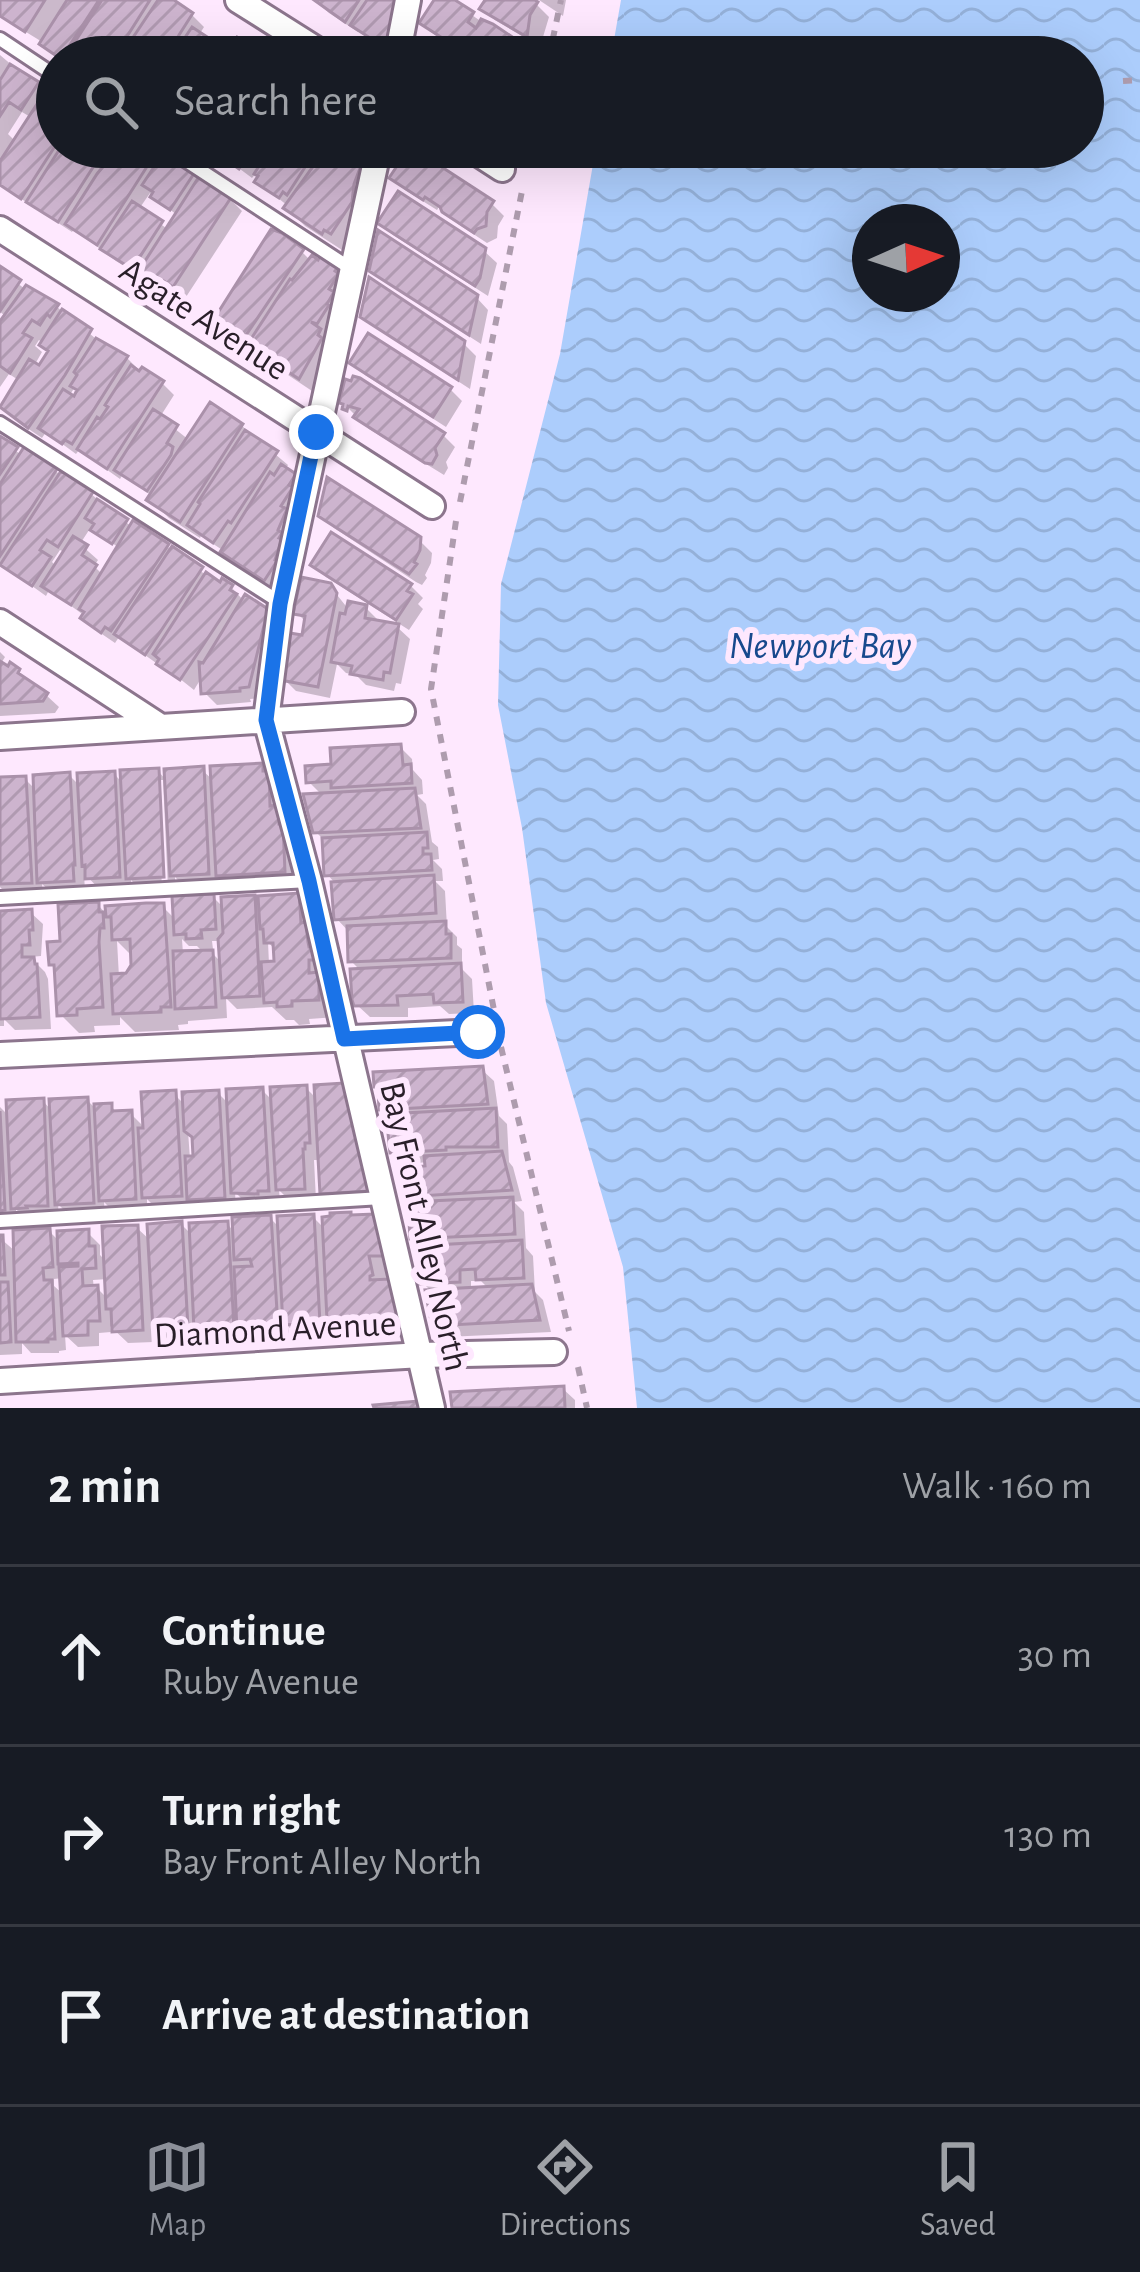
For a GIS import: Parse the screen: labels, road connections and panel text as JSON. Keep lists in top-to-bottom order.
{
  "streets": {
    "street": ["Agate Avenue", "Bay Front Alley North", "Diamond Avenue"]
  },
  "crossings": [
    ["Agate Avenue", "Bay Front Alley North"],
    ["Bay Front Alley North", "Diamond Avenue"]
  ],
  "water": ["Newport Bay"],
  "north": "right",
  "page": {
    "search": "Search here",
    "heading": ["2 min", "Walk · 160 m"],
    "list": [
      ["Continue", "Ruby Avenue", "30 m"],
      ["Turn right", "Bay Front Alley North", "130 m"],
      "Arrive at destination"
    ],
    "nav": ["Map", "Directions", "Saved"]
  }
}
